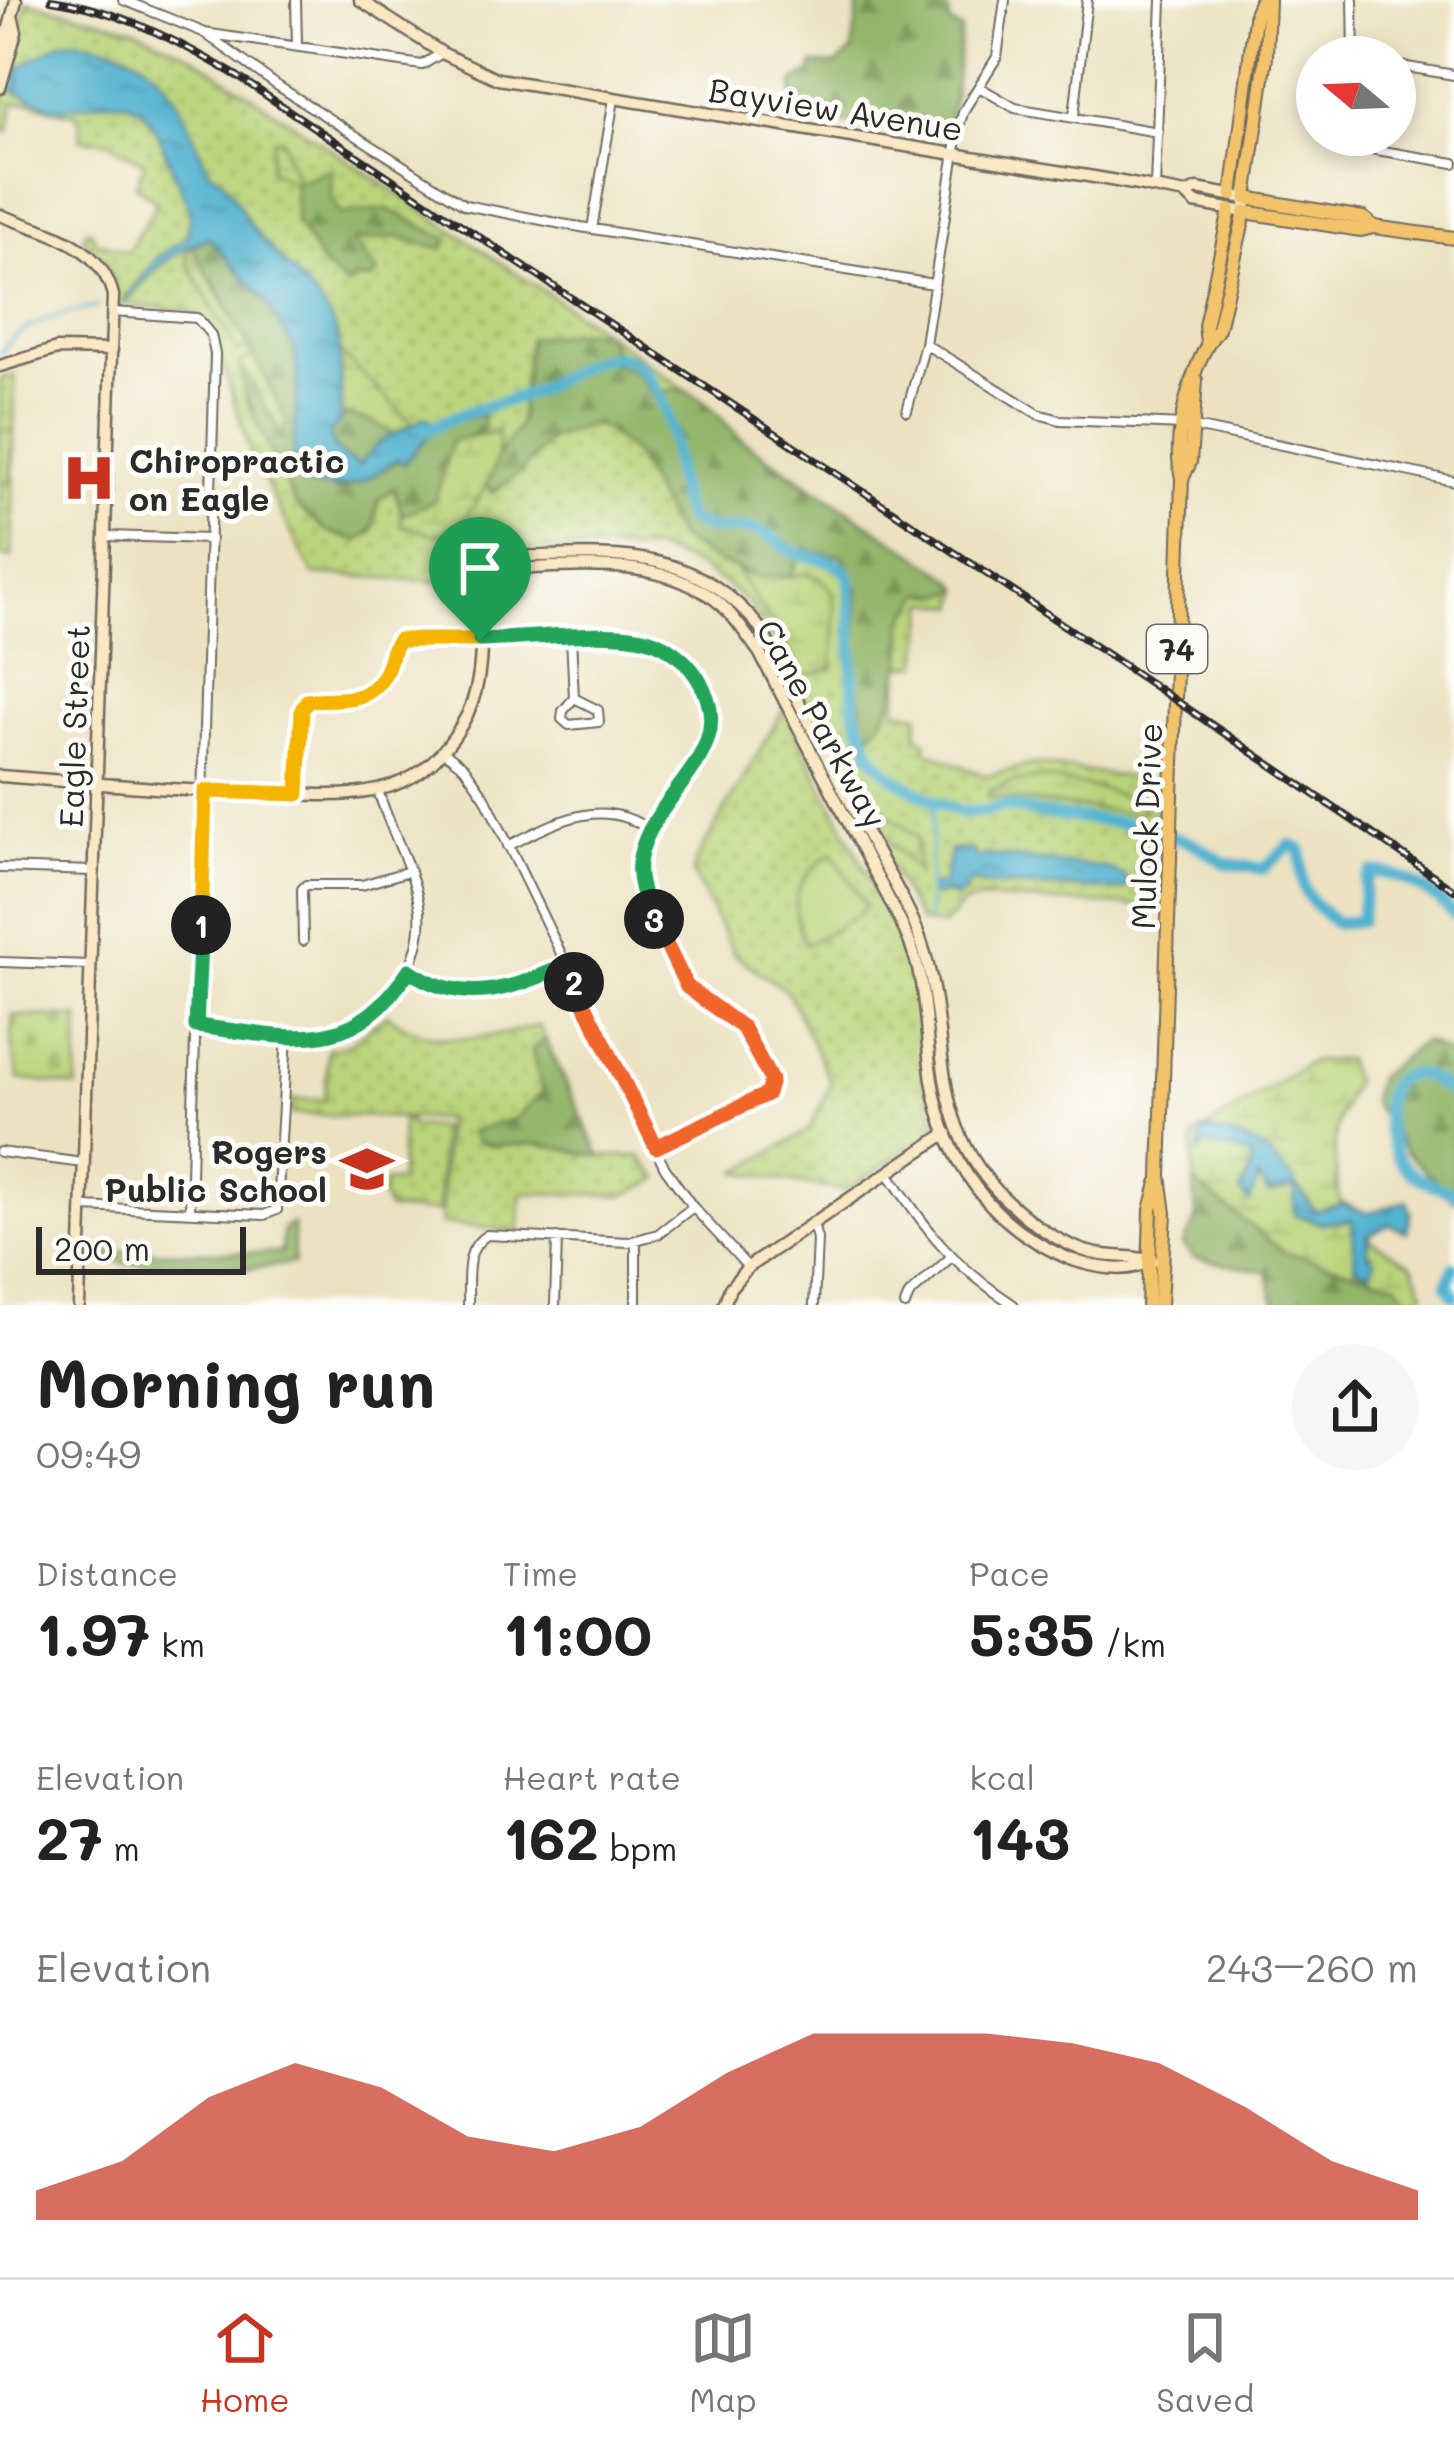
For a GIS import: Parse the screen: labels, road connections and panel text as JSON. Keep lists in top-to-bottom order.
{
  "streets": {
    "main road": [
      "Bayview Avenue",
      "74",
      "Cane Parkway",
      "Eagle Street",
      "Mulock Drive"
    ]
  },
  "crossings": [
    ["Bayview Avenue", "Mulock Drive"],
    ["Cane Parkway", "Mulock Drive"]
  ],
  "places": {
    "hospital": ["Chiropractic on Eagle"],
    "school or university": ["Rogers Public School"]
  },
  "scale_bar": "200 m",
  "north": "left",
  "page": {
    "pins": ["3", "1", "2"],
    "scale": "200 m",
    "heading": ["Morning run", "09:49"],
    "stats": [
      ["Distance", "1.97 km"],
      ["Time", "11:00"],
      ["Pace", "5:35 /km"],
      ["Elevation", "27 m"],
      ["Heart rate", "162 bpm"],
      ["kcal", "143"]
    ],
    "chart": ["Elevation", "243–260 m"],
    "tabs": ["Home", "Map", "Saved"]
  }
}
